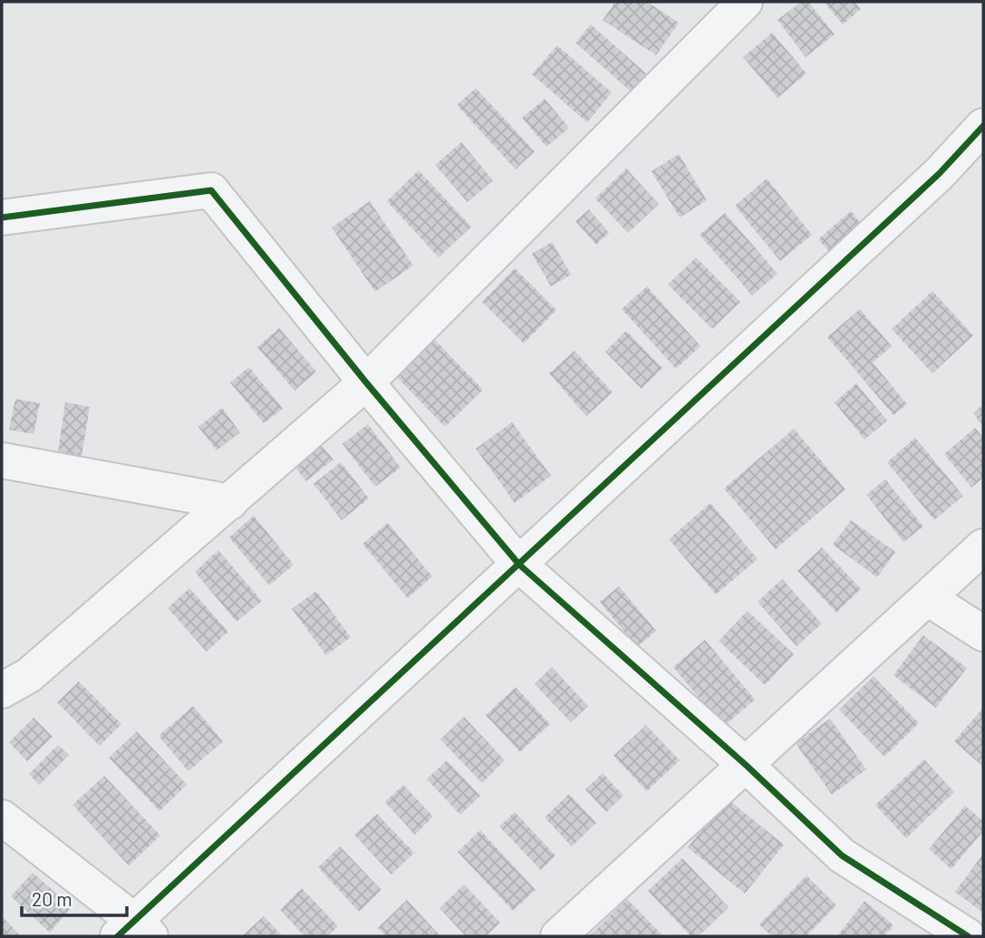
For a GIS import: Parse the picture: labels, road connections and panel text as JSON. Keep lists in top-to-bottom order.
{
  "scale_bar": "20 m"
}
